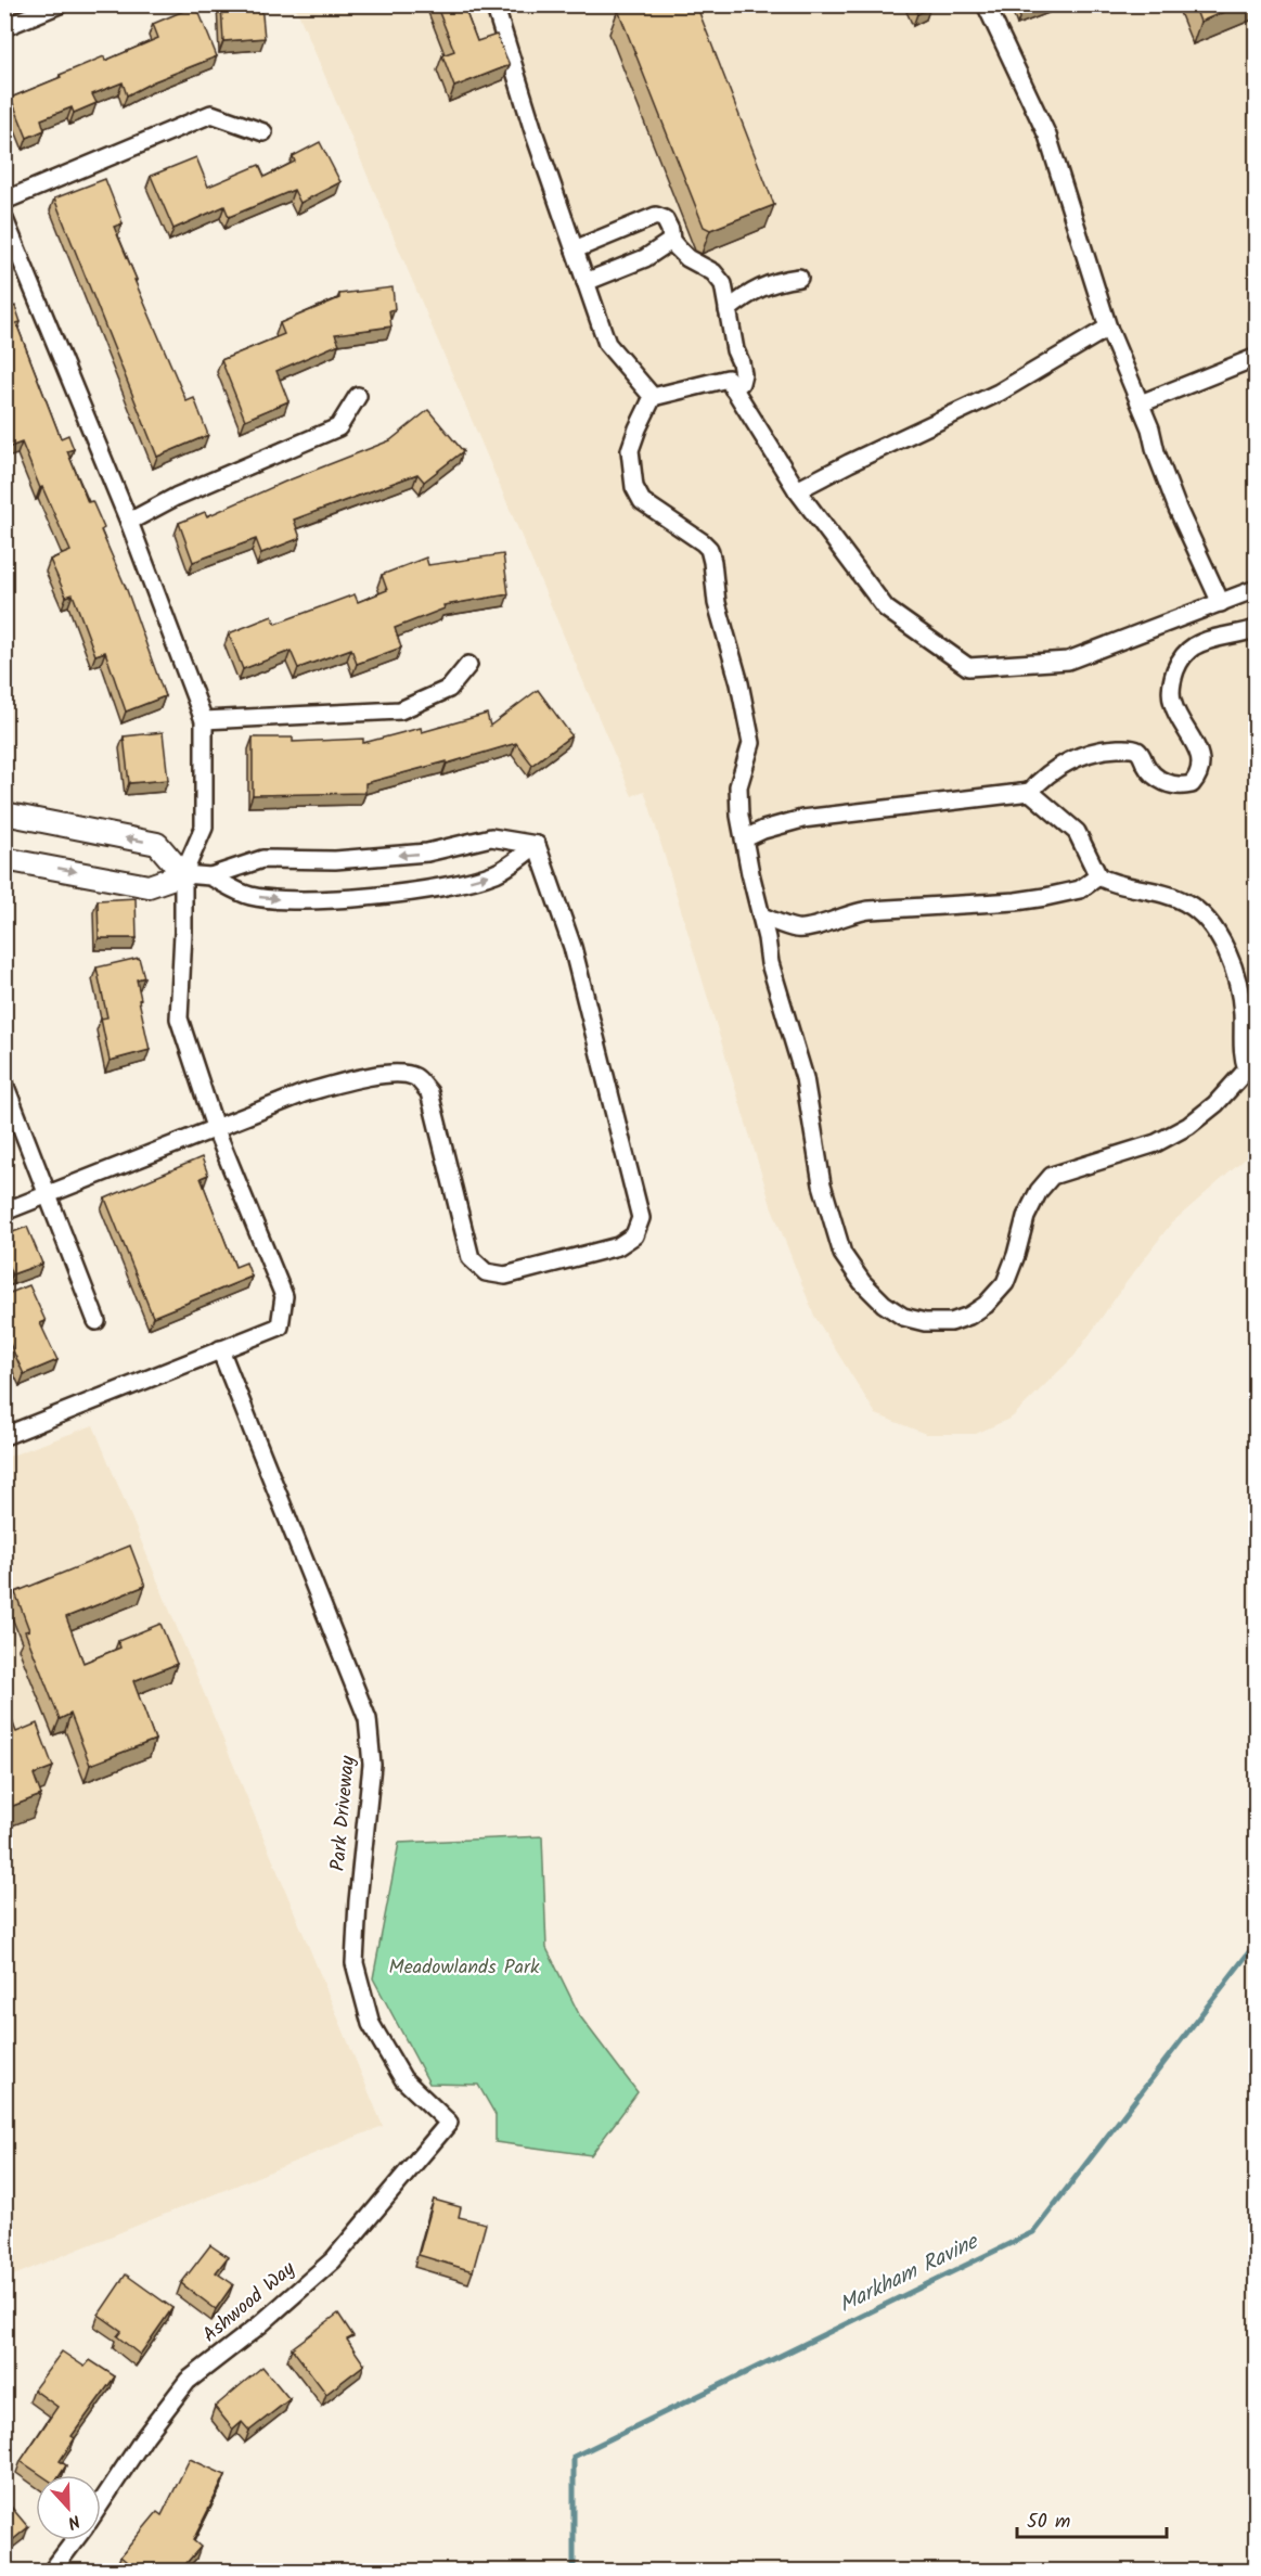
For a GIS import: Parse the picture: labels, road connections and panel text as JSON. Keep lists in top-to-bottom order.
{
  "streets": {
    "street": ["Park Driveway", "Ashwood Way"]
  },
  "crossings": [
    ["Park Driveway", "Ashwood Way"]
  ],
  "water": ["Markham Ravine"],
  "parks": ["Meadowlands Park"],
  "scale_bar": "50 m",
  "north": "bottom"
}
